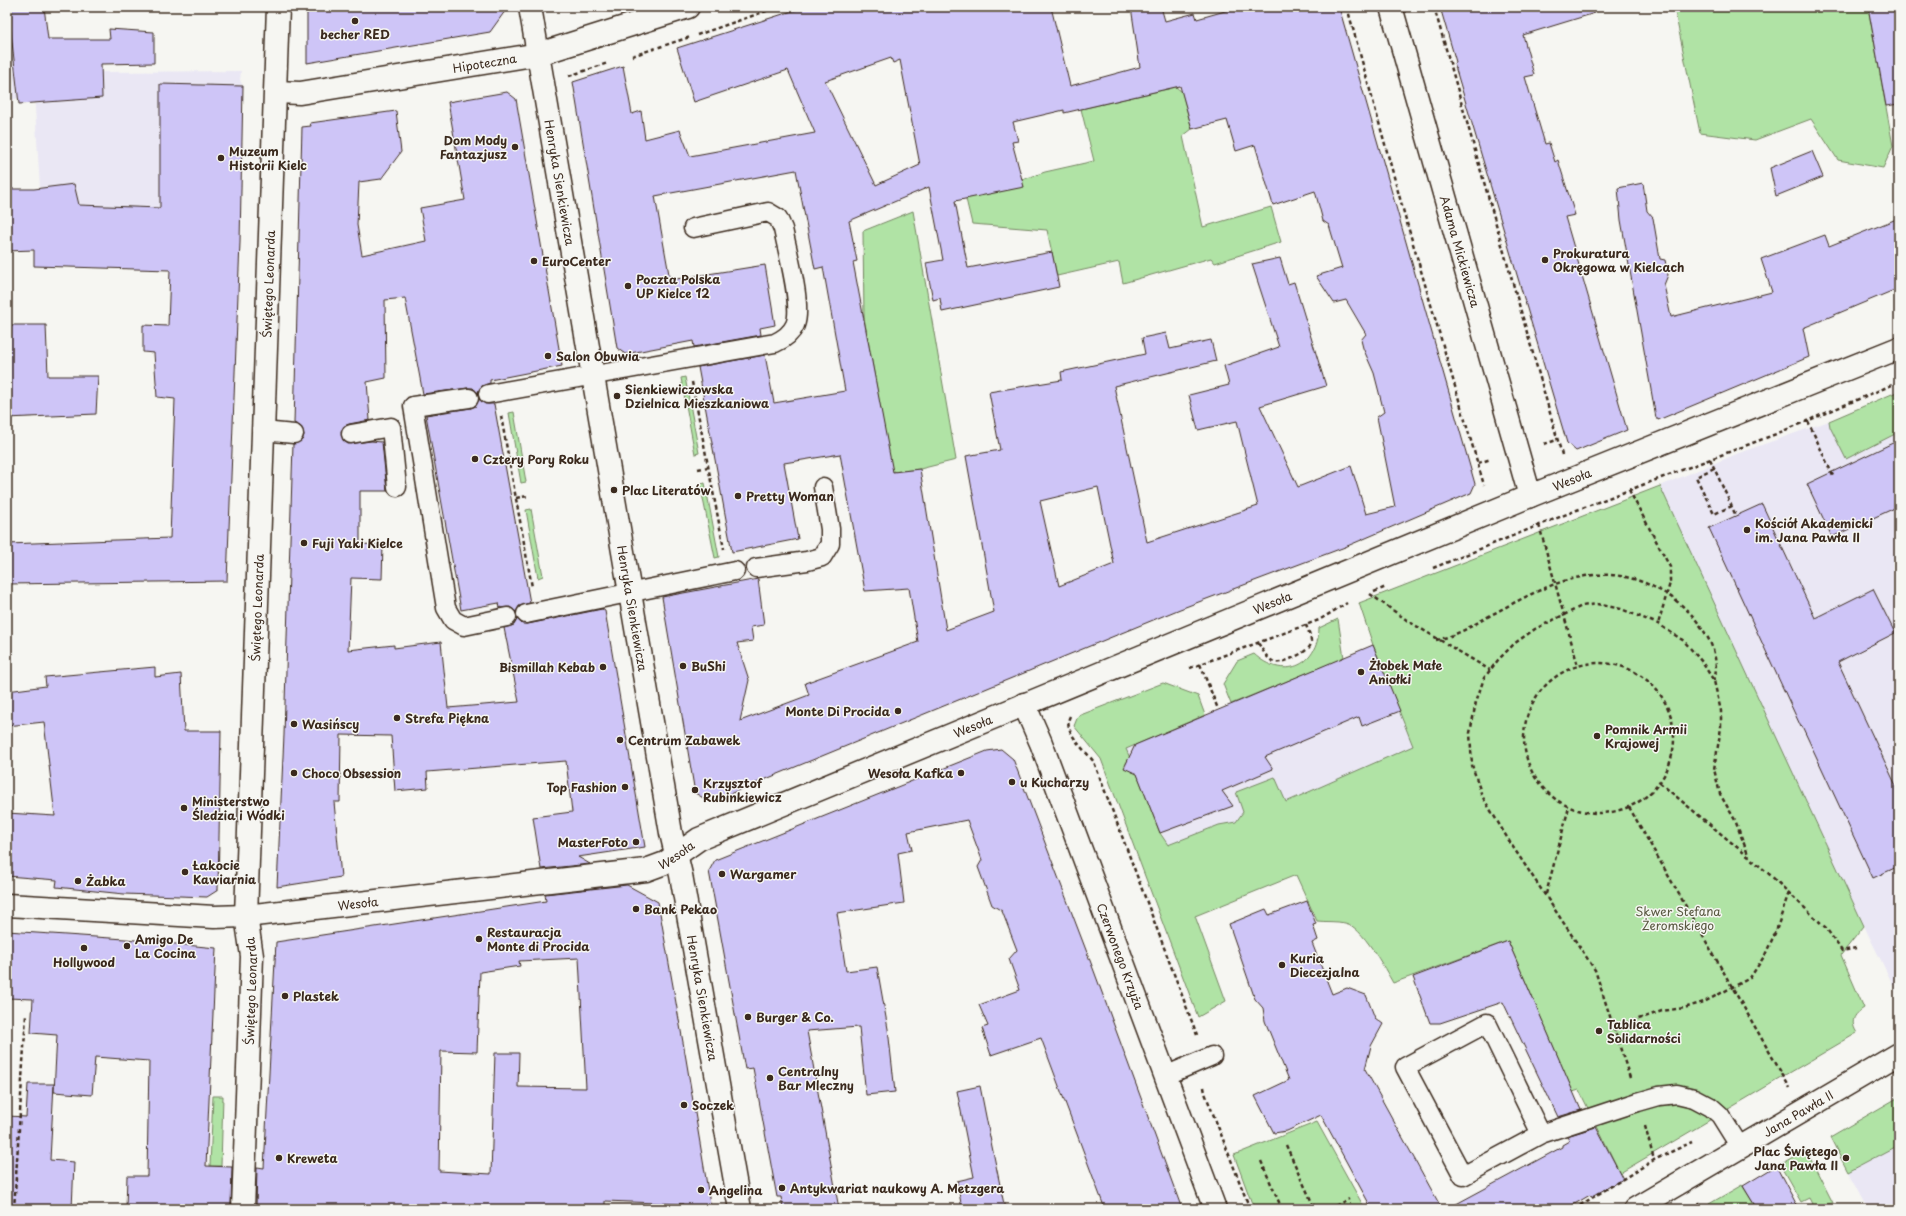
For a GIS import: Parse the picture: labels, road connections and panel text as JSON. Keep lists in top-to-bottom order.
{
  "streets": {
    "street": [
      "Hipoteczna",
      "Henryka Sienkiewicza",
      "Adama Mickiewicza",
      "Świętego Leonarda",
      "Wesoła",
      "Czerwonego Krzyża",
      "Jana Pawła II"
    ]
  },
  "crossings": [
    ["Hipoteczna", "Henryka Sienkiewicza"],
    ["Hipoteczna", "Świętego Leonarda"],
    ["Henryka Sienkiewicza", "Wesoła"],
    ["Adama Mickiewicza", "Wesoła"],
    ["Świętego Leonarda", "Wesoła"],
    ["Wesoła", "Czerwonego Krzyża"]
  ],
  "parks": ["Skwer Stefana Żeromskiego"],
  "places": [
    "becher RED",
    "Dom Mody Fantazjusz",
    "Muzeum Historii Kielc",
    "Prokuratura Okręgowa w Kielcach",
    "EuroCenter",
    "Poczta Polska UP Kielce 12",
    "Salon Obuwia",
    "Sienkiewiczowska Dzielnica Mieszkaniowa",
    "Cztery Pory Roku",
    "Plac Literatów",
    "Pretty Woman",
    "Kościół Akademicki im. Jana Pawła II",
    "Fuji Yaki Kielce",
    "BuShi",
    "Bismillah Kebab",
    "Żłobek Małe Aniołki",
    "Monte Di Procida",
    "Strefa Piękna",
    "Wasińscy",
    "Pomnik Armii Krajowej",
    "Centrum Zabawek",
    "Choco Obsession",
    "Wesoła Kafka",
    "u Kucharzy",
    "Top Fashion",
    "Krzysztof Rubinkiewicz",
    "Ministerstwo Śledzia i Wódki",
    "MasterFoto",
    "Łakocie Kawiarnia",
    "Wargamer",
    "Żabka",
    "Bank Pekao",
    "Restauracja Monte di Procida",
    "Amigo De La Cocina",
    "Hollywood",
    "Kuria Diecezjalna",
    "Plastek",
    "Burger & Co.",
    "Tablica Solidarności",
    "Centralny Bar Mleczny",
    "Soczek",
    "Kreweta",
    "Plac Świętego Jana Pawła II",
    "Antykwariat naukowy A. Metzgera",
    "Angelina"
  ]
}
